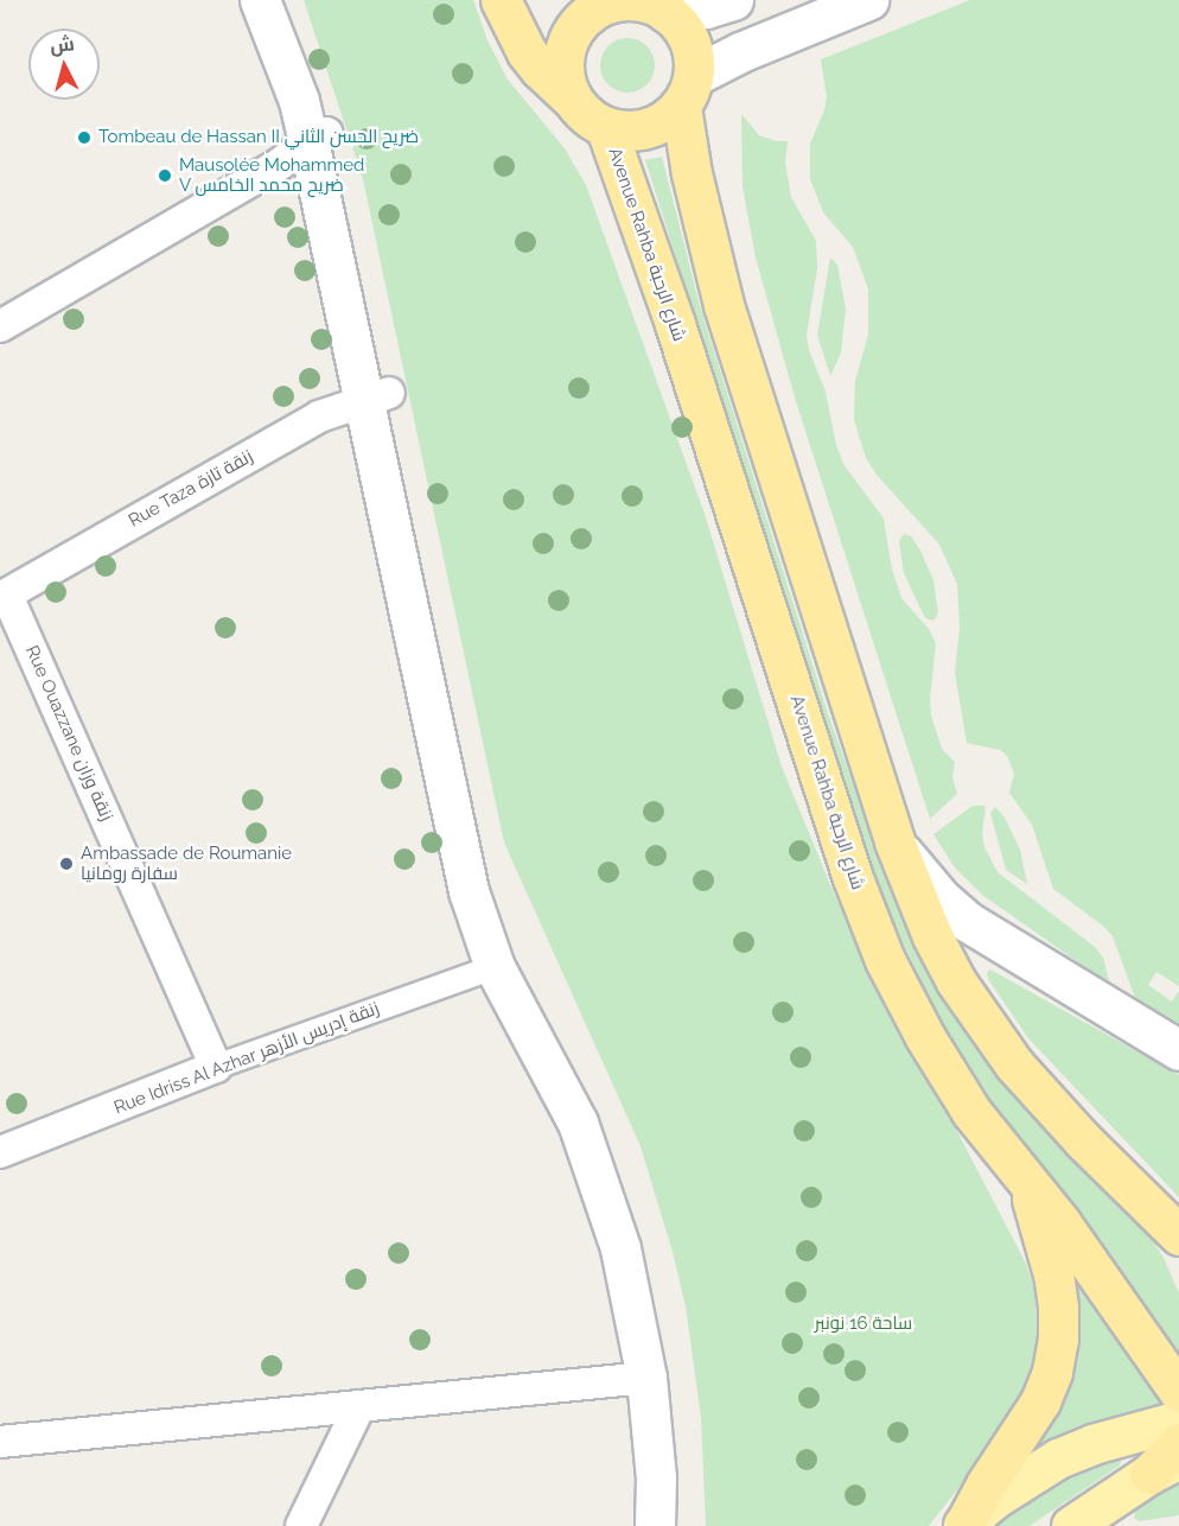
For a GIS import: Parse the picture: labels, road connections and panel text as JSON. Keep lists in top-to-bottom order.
{
  "streets": {
    "highway": ["Avenue Rahba شارع الرحبة"],
    "street": ["Rue Taza زنقة تازة", "Rue Ouazzane زنقة وزان", "Rue Idriss Al Azhar زنقة إدريس الأزهر"]
  },
  "crossings": [
    ["Rue Taza زنقة تازة", "Rue Ouazzane زنقة وزان"],
    ["Rue Ouazzane زنقة وزان", "Rue Idriss Al Azhar زنقة إدريس الأزهر"]
  ],
  "parks": ["ساحة 16 نونبر"],
  "places": ["Tombeau de Hassan II ضريح الحسن الثاني", "Mausolée Mohammed V ضريح محمد الخامس", "Ambassade de Roumanie سفارة رومانيا"],
  "north": "top"
}
